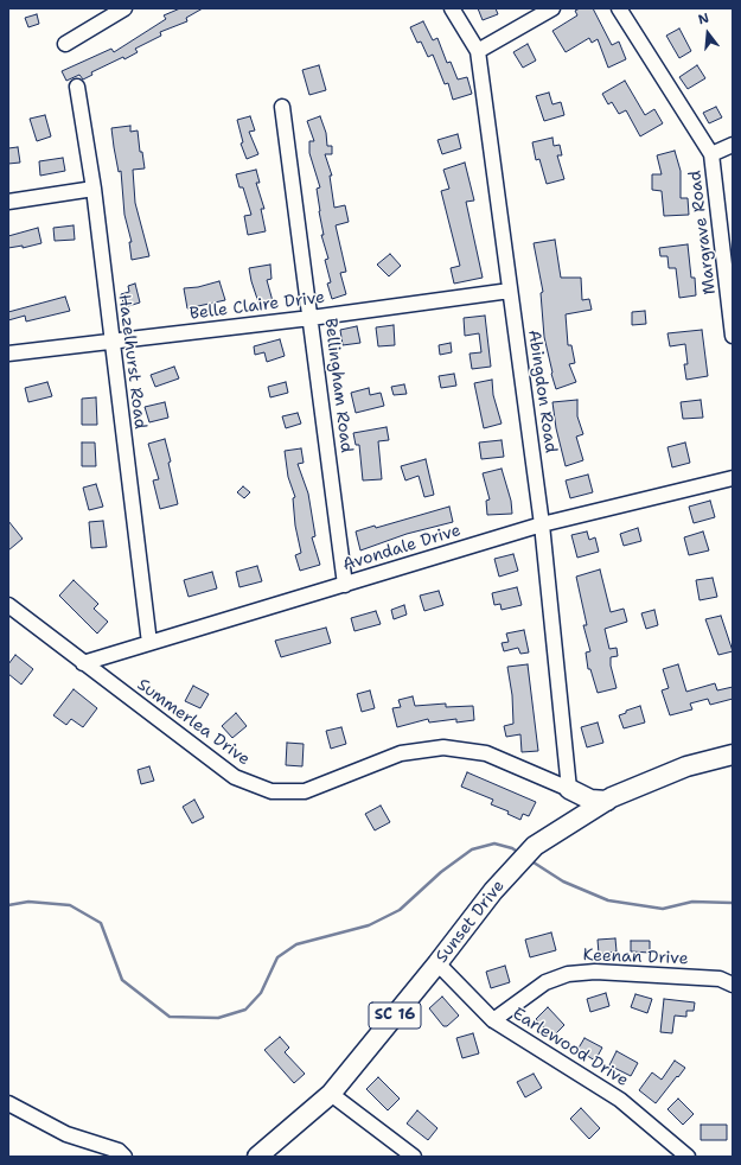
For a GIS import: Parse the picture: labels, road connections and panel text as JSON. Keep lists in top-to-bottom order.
{
  "streets": {
    "main road": ["Sunset Drive", "SC 16"],
    "street": [
      "Margrave Road",
      "Belle Claire Drive",
      "Hazelhurst Road",
      "Bellingham Road",
      "Abingdon Road",
      "Avondale Drive",
      "Summerlea Drive",
      "Keenan Drive",
      "Earlewood Drive"
    ]
  },
  "crossings": [
    ["Belle Claire Drive", "Hazelhurst Road"],
    ["Belle Claire Drive", "Bellingham Road"],
    ["Belle Claire Drive", "Abingdon Road"],
    ["Hazelhurst Road", "Avondale Drive"],
    ["Bellingham Road", "Avondale Drive"],
    ["Abingdon Road", "Avondale Drive"],
    ["Abingdon Road", "Summerlea Drive"],
    ["Avondale Drive", "Summerlea Drive"],
    ["Sunset Drive", "Earlewood Drive"],
    ["Keenan Drive", "Earlewood Drive"]
  ],
  "north": "top"
}
